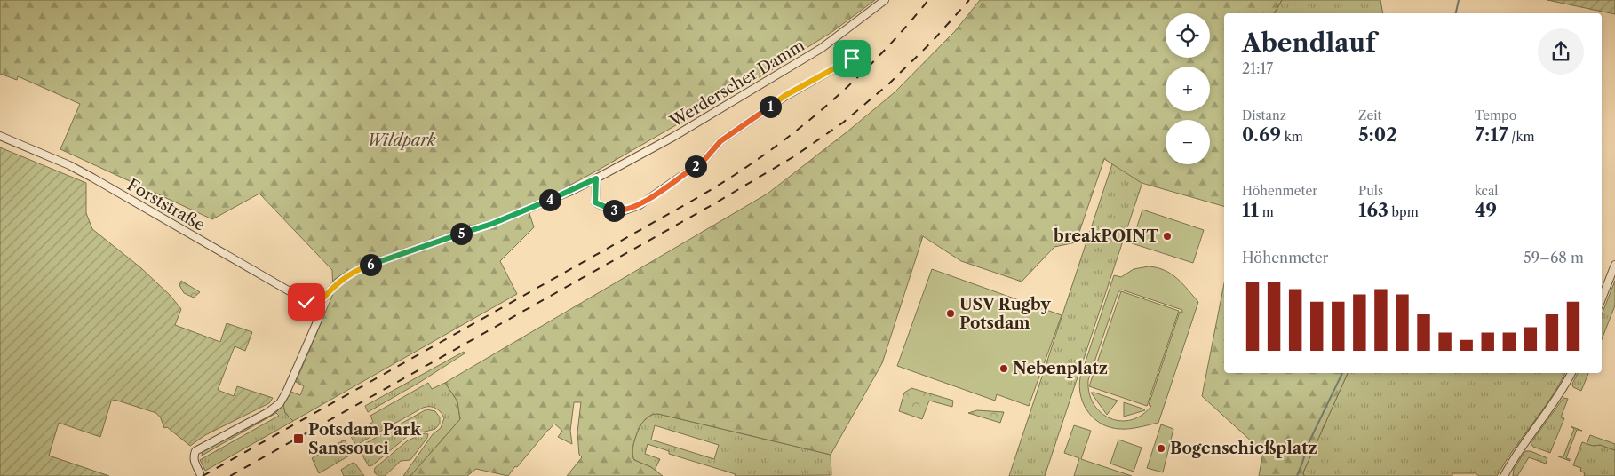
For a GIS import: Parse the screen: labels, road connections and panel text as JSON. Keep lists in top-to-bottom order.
{
  "streets": {
    "street": ["Werderscher Damm", "Forststraße"]
  },
  "crossings": [
    ["Werderscher Damm", "Forststraße"]
  ],
  "parks": ["Wildpark"],
  "places": {
    "other": [
      "breakPOINT",
      "USV Rugby Potsdam",
      "Nebenplatz",
      "Bogenschießplatz"
    ],
    "transit": ["Potsdam Park Sanssouci"]
  },
  "page": {
    "map_buttons": ["+", "−"],
    "heading": ["Abendlauf", "21:17"],
    "stats": [
      ["Distanz", "0.69 km"],
      ["Zeit", "5:02"],
      ["Tempo", "7:17 /km"],
      ["Höhenmeter", "11 m"],
      ["Puls", "163 bpm"],
      ["kcal", "49"]
    ],
    "pins": [
      "1",
      "2",
      "4",
      "3",
      "5",
      "6"
    ],
    "chart": ["Höhenmeter", "59–68 m"]
  }
}
